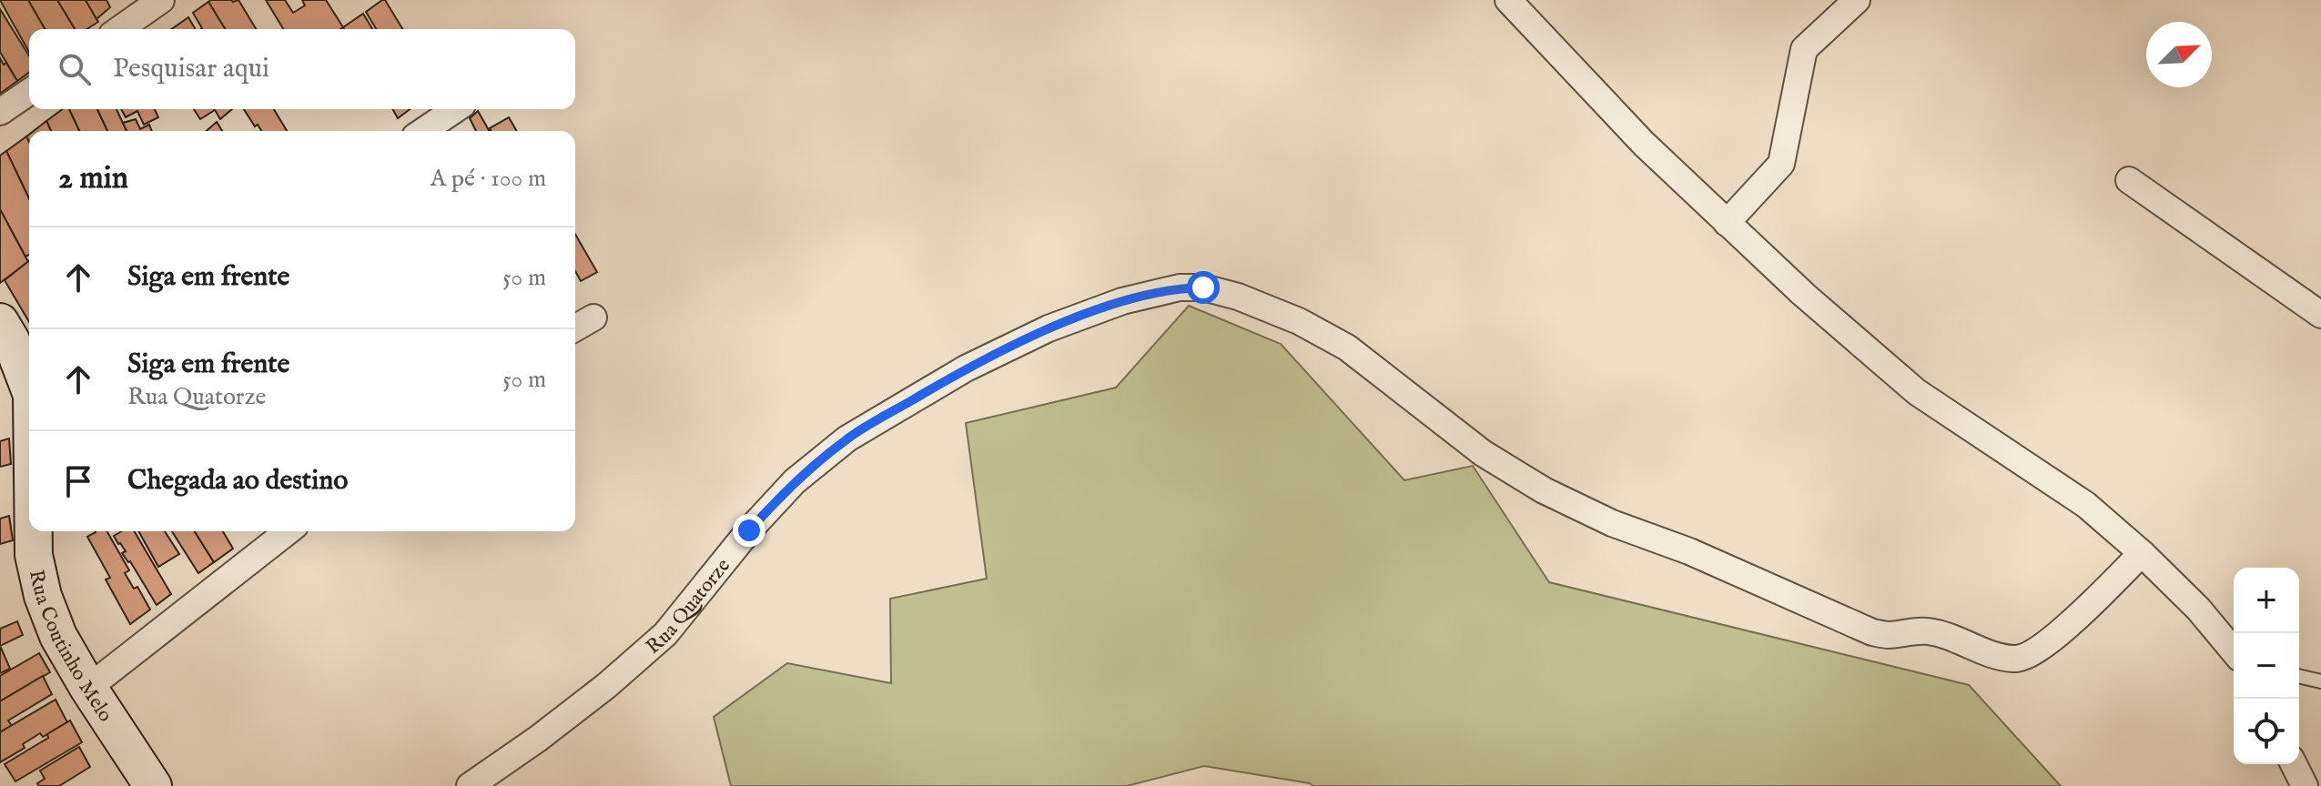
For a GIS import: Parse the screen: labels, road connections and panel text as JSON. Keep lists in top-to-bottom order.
{
  "streets": {
    "street": ["Rua Quatorze", "Rua Coutinho Melo"]
  },
  "north": "top right",
  "page": {
    "search": "Pesquisar aqui",
    "heading": ["2 min", "A pé · 100 m"],
    "list": [
      ["Siga em frente", "50 m"],
      ["Siga em frente", "Rua Quatorze", "50 m"],
      "Chegada ao destino"
    ],
    "map_buttons": ["+", "−"]
  }
}
